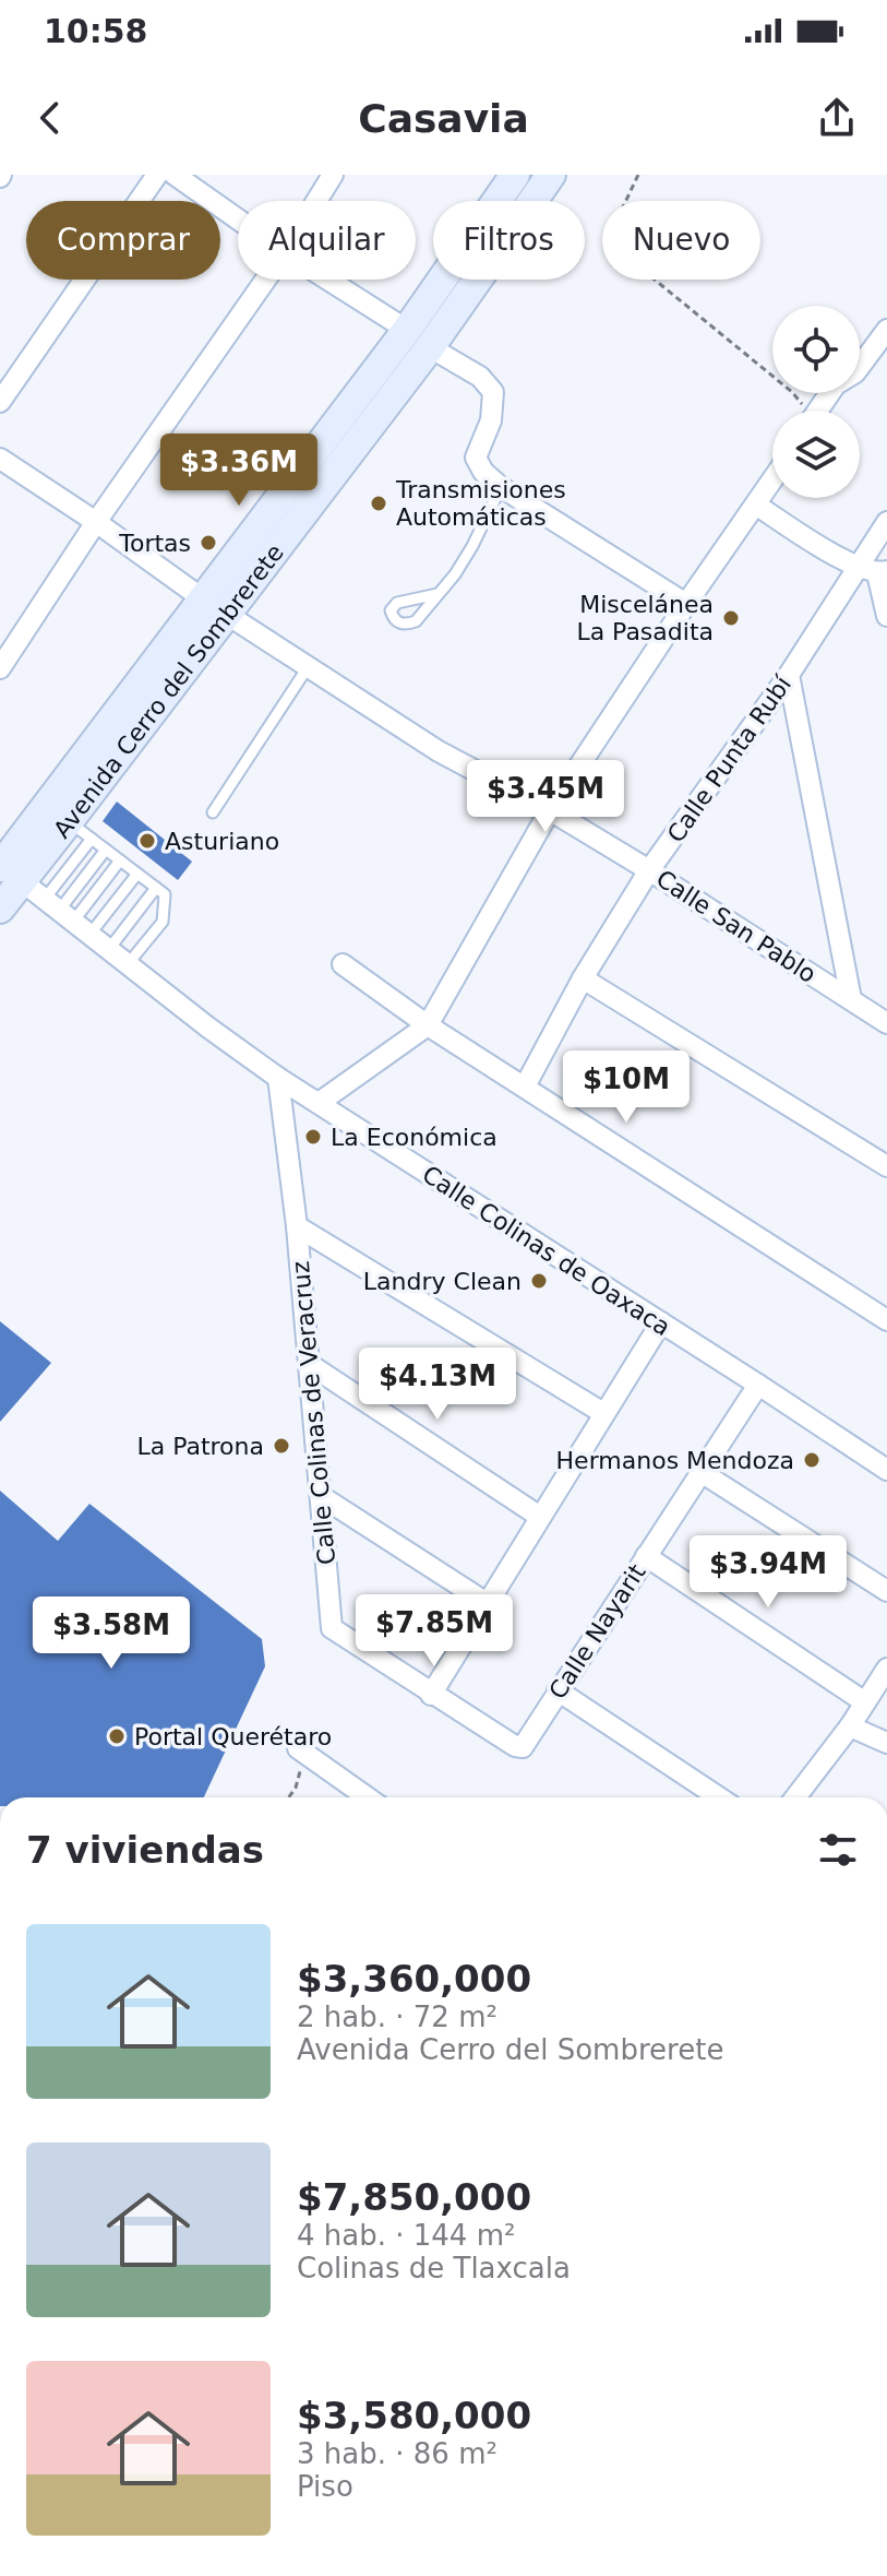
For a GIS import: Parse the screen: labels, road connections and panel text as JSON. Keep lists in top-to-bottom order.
{
  "streets": {
    "main road": ["Avenida Cerro del Sombrerete"],
    "street": [
      "Calle Punta Rubí",
      "Calle San Pablo",
      "Calle Colinas de Oaxaca",
      "Calle Colinas de Veracruz",
      "Calle Nayarit"
    ]
  },
  "crossings": [
    ["Avenida Cerro del Sombrerete", "Calle San Pablo"],
    ["Avenida Cerro del Sombrerete", "Calle Colinas de Oaxaca"],
    ["Calle Punta Rubí", "Calle San Pablo"],
    ["Calle Colinas de Oaxaca", "Calle Colinas de Veracruz"],
    ["Calle Colinas de Oaxaca", "Calle Nayarit"],
    ["Calle Colinas de Veracruz", "Calle Nayarit"]
  ],
  "places": [
    "Transmisiones Automáticas",
    "Tortas",
    "Miscelánea La Pasadita",
    "Asturiano",
    "La Económica",
    "Landry Clean",
    "La Patrona",
    "Hermanos Mendoza",
    "Portal Querétaro"
  ],
  "page": {
    "status": "10:58",
    "header": "Casavia",
    "chip": [
      "Comprar",
      "Alquilar",
      "Filtros",
      "Nuevo"
    ],
    "price": [
      "$3.36M",
      "$3.45M",
      "$10M",
      "$4.13M",
      "$3.94M",
      "$7.85M",
      "$3.58M"
    ],
    "heading": "7 viviendas",
    "list": [
      {
        "name": "$3,360,000",
        "note": "2 hab. · 72 m² · Avenida Cerro del Sombrerete"
      },
      {
        "name": "$7,850,000",
        "note": "4 hab. · 144 m² · Colinas de Tlaxcala"
      },
      {
        "name": "$3,580,000",
        "note": "3 hab. · 86 m² · Piso"
      }
    ]
  }
}
